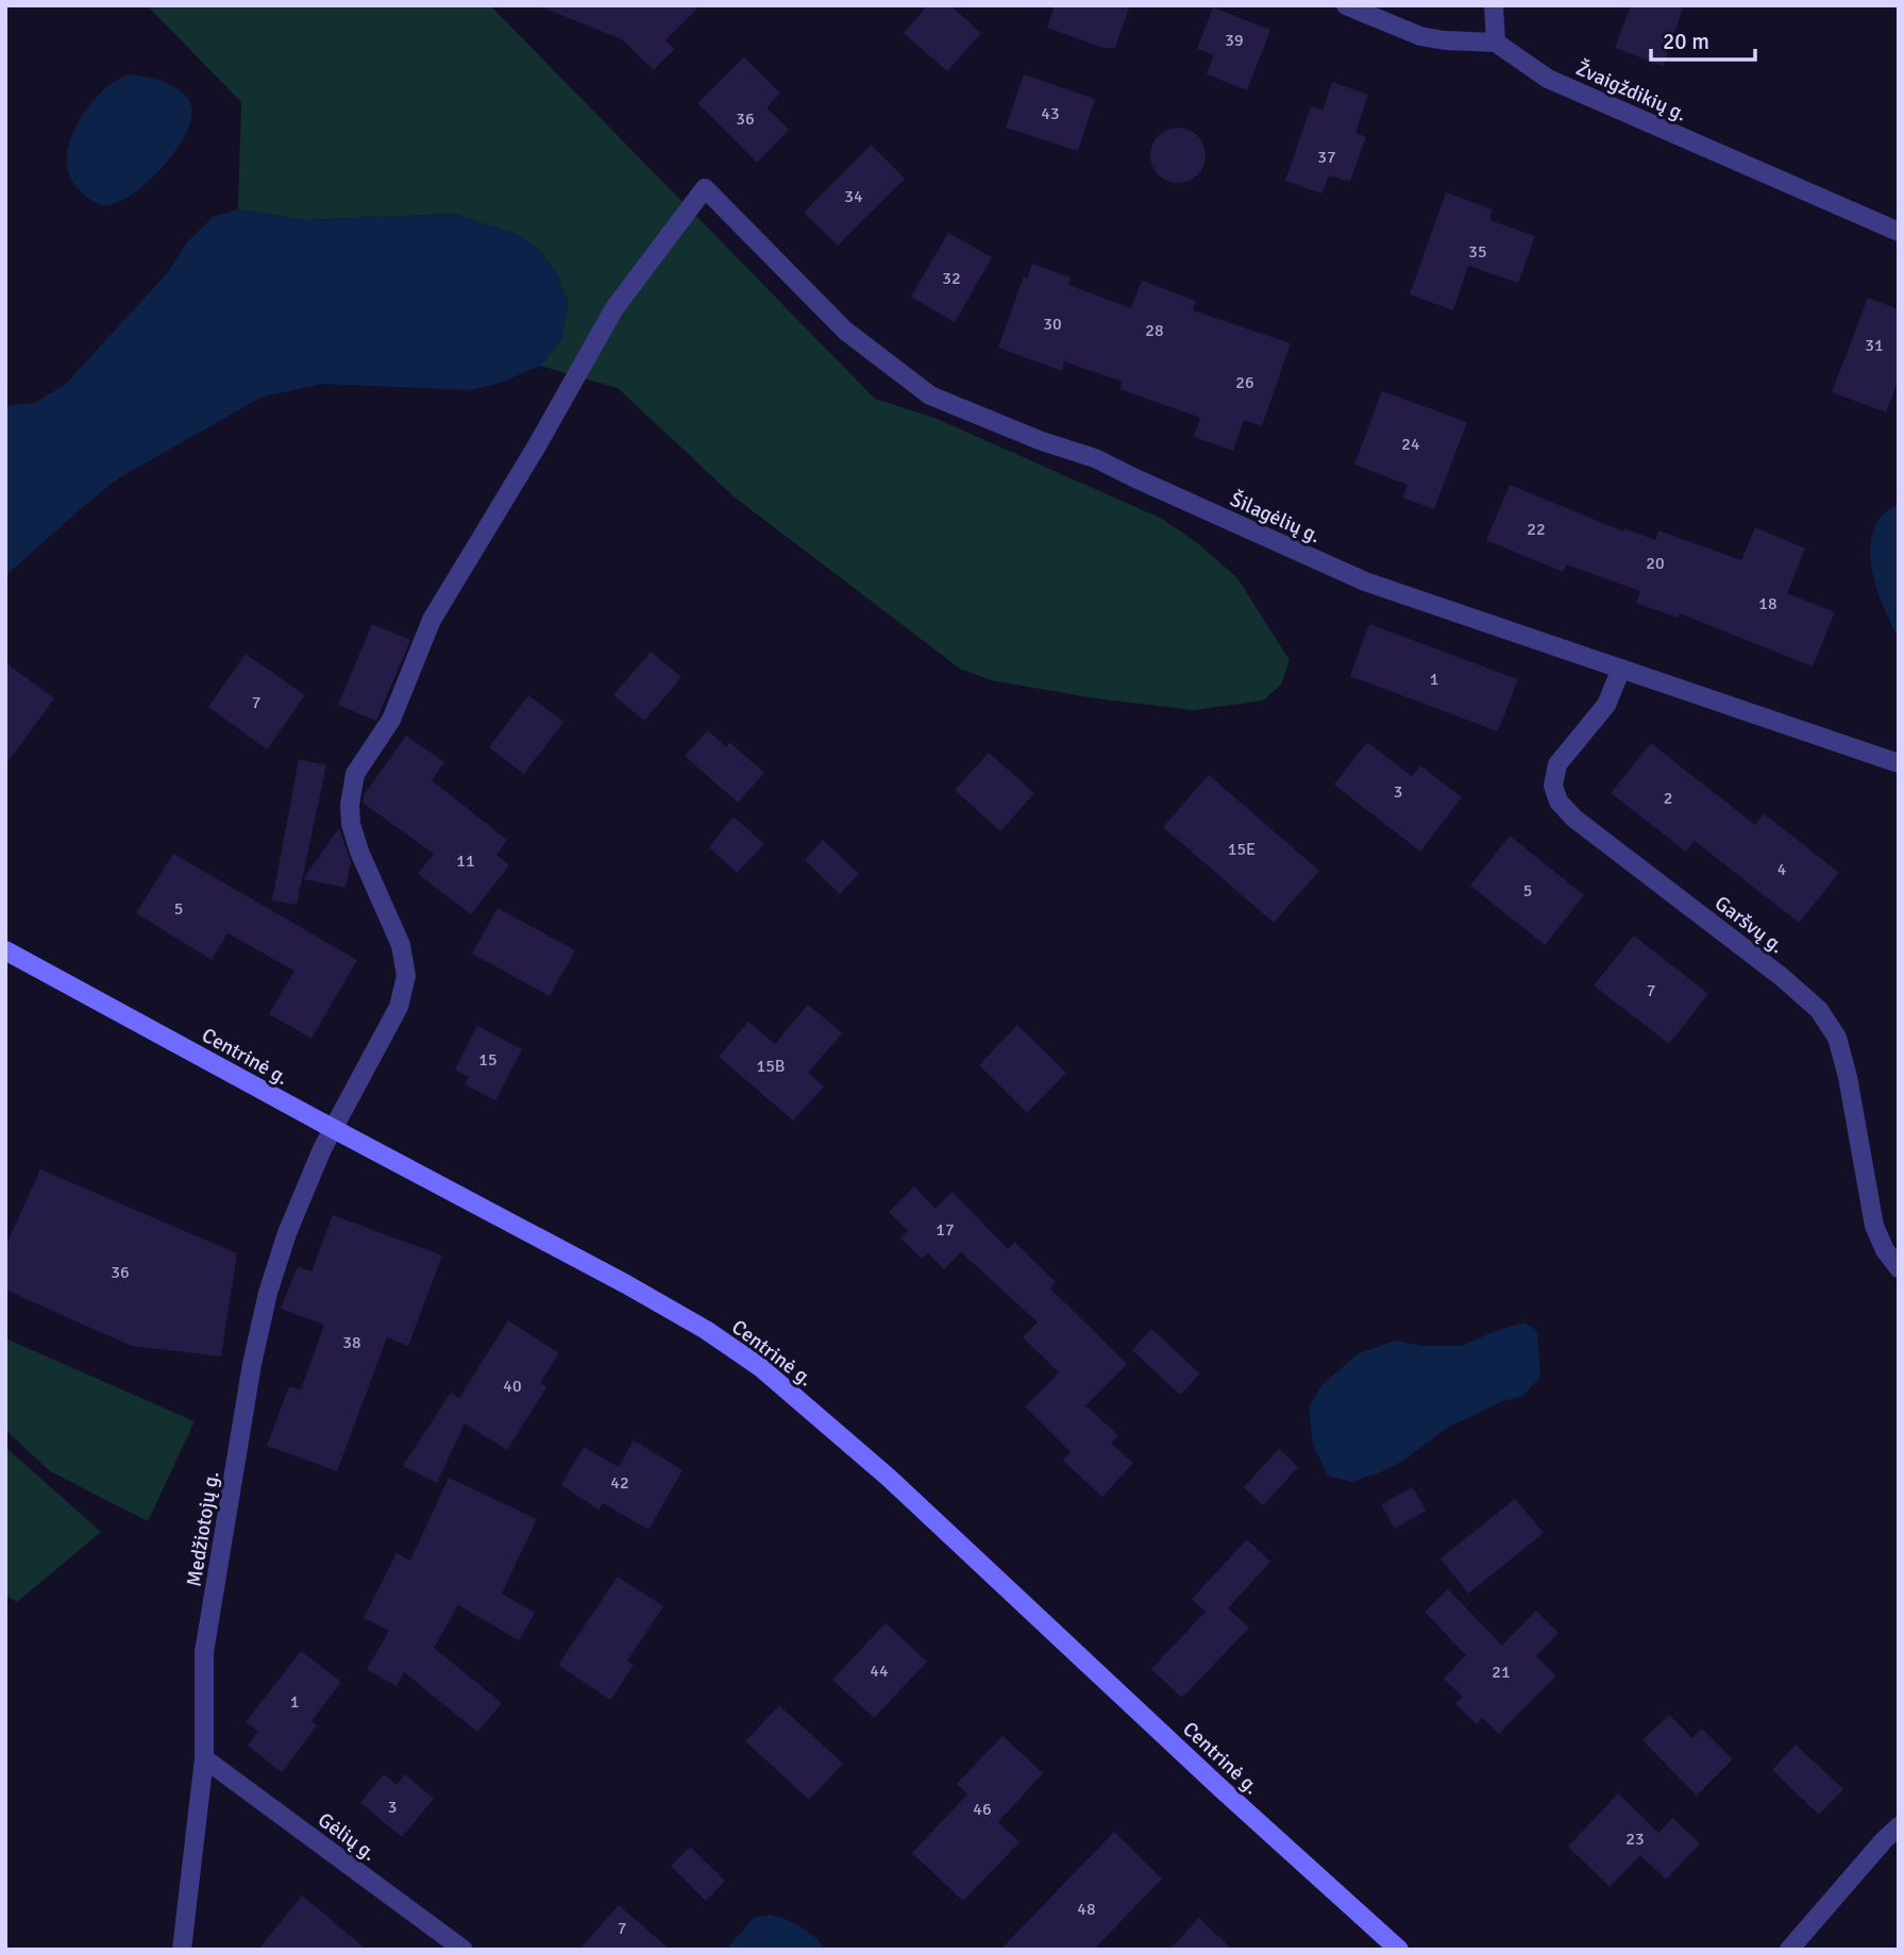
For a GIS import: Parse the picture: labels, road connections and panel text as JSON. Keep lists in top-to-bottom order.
{
  "streets": {
    "main road": ["Centrinė g."],
    "street": [
      "Žvaigždikių g.",
      "Šilagėlių g.",
      "Garšvų g.",
      "Medžiotojų g.",
      "Gėlių g."
    ]
  },
  "crossings": [
    ["Šilagėlių g.", "Garšvų g."],
    ["Šilagėlių g.", "Medžiotojų g."],
    ["Centrinė g.", "Medžiotojų g."],
    ["Medžiotojų g.", "Gėlių g."]
  ],
  "house_numbers": [
    "39",
    "43",
    "36",
    "37",
    "34",
    "35",
    "32",
    "30",
    "28",
    "31",
    "26",
    "24",
    "22",
    "20",
    "18",
    "1",
    "7",
    "3",
    "2",
    "15E",
    "11",
    "4",
    "5",
    "5",
    "7",
    "15",
    "15B",
    "17",
    "36",
    "38",
    "40",
    "42",
    "44",
    "21",
    "1",
    "3",
    "46",
    "23",
    "48",
    "7"
  ],
  "scale_bar": "20 m"
}
